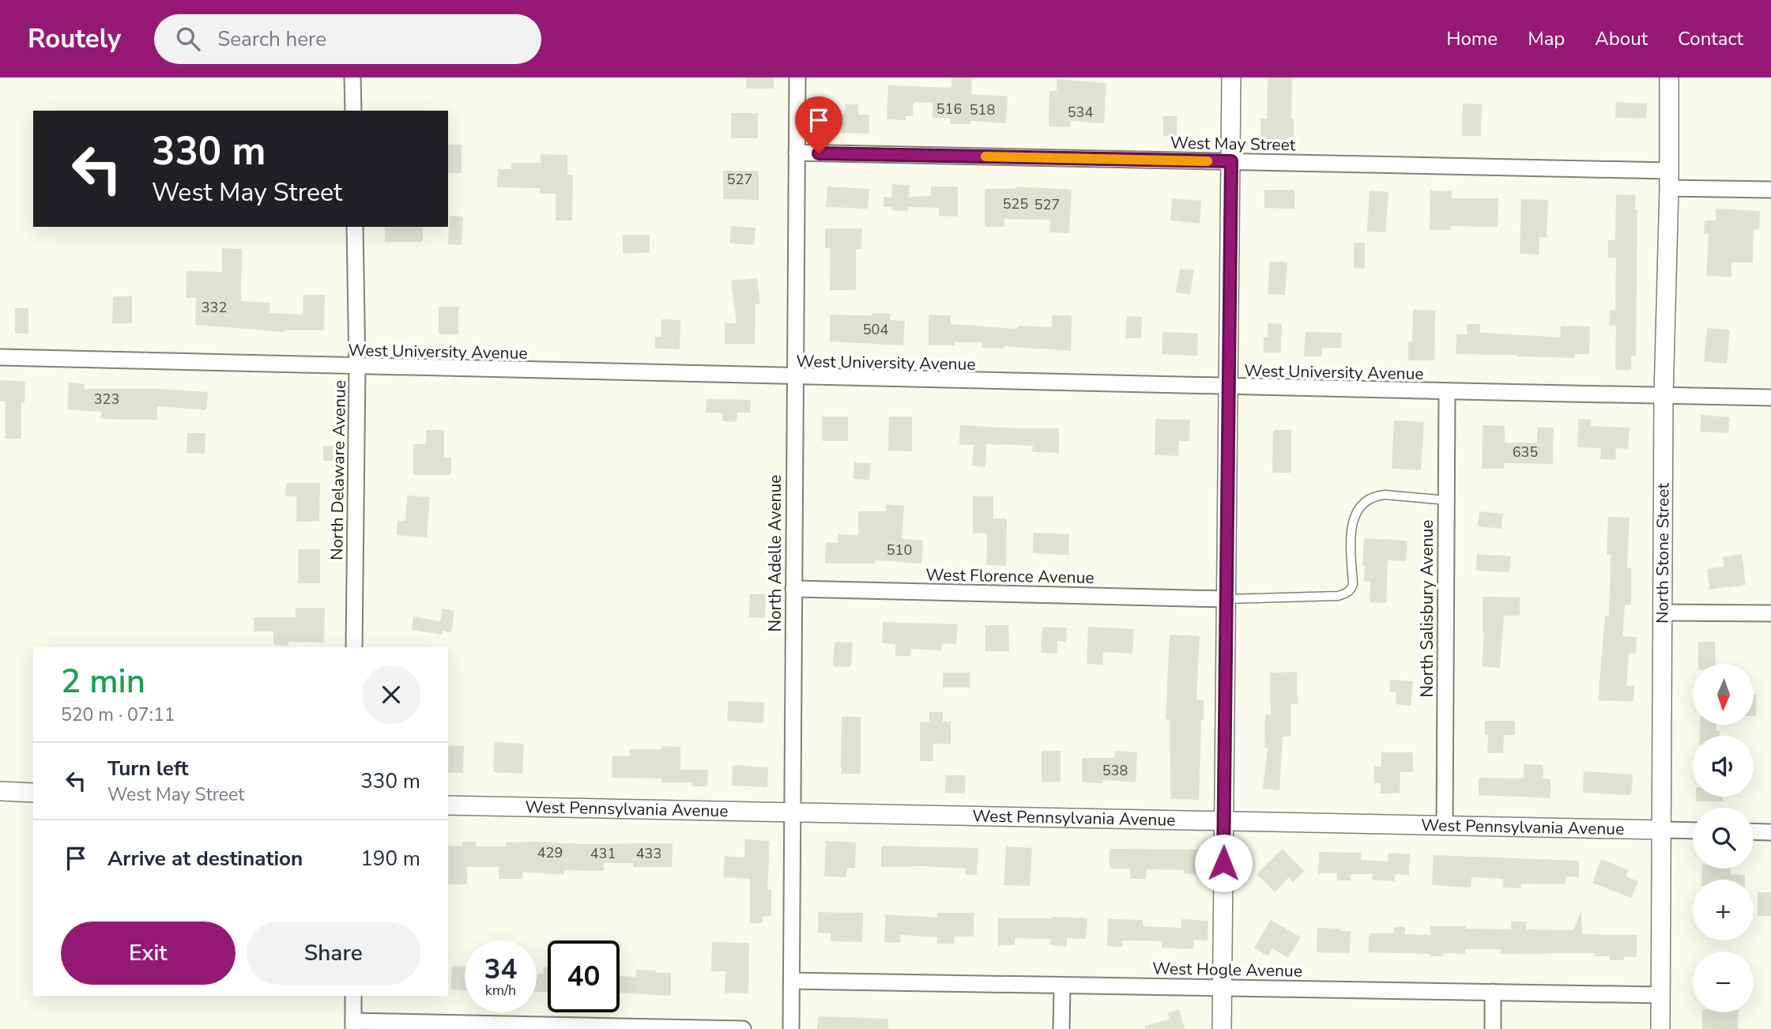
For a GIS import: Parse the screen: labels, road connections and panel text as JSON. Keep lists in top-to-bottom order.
{
  "streets": {
    "street": [
      "West May Street",
      "West University Avenue",
      "North Delaware Avenue",
      "North Adelle Avenue",
      "North Stone Street",
      "West Florence Avenue",
      "North Salisbury Avenue",
      "West Pennsylvania Avenue",
      "West Hogle Avenue"
    ]
  },
  "crossings": [
    ["West May Street", "North Adelle Avenue"],
    ["West May Street", "North Stone Street"],
    ["West University Avenue", "North Delaware Avenue"],
    ["West University Avenue", "North Adelle Avenue"],
    ["West University Avenue", "North Stone Street"],
    ["West University Avenue", "North Salisbury Avenue"],
    ["North Adelle Avenue", "West Florence Avenue"],
    ["North Adelle Avenue", "West Pennsylvania Avenue"],
    ["North Adelle Avenue", "West Hogle Avenue"],
    ["North Stone Street", "West Pennsylvania Avenue"],
    ["North Stone Street", "West Hogle Avenue"],
    ["North Salisbury Avenue", "West Pennsylvania Avenue"]
  ],
  "house_numbers": [
    "516",
    "518",
    "534",
    "527",
    "525",
    "527",
    "332",
    "504",
    "323",
    "635",
    "510",
    "538",
    "429",
    "431",
    "433"
  ],
  "north": "bottom",
  "page": {
    "header": "Routely",
    "search": "Search here",
    "nav": [
      "Home",
      "Map",
      "About",
      "Contact"
    ],
    "turn": ["330 m", "West May Street"],
    "heading": ["2 min", "520 m · 07:11"],
    "map_buttons": ["+", "−"],
    "list": [
      {
        "name": "Turn left",
        "note": "West May Street",
        "value": "330 m"
      },
      {
        "name": "Arrive at destination",
        "value": "190 m"
      }
    ],
    "buttons": ["Exit", "Share"],
    "speed": "34 km/h",
    "limit": "40"
  }
}
